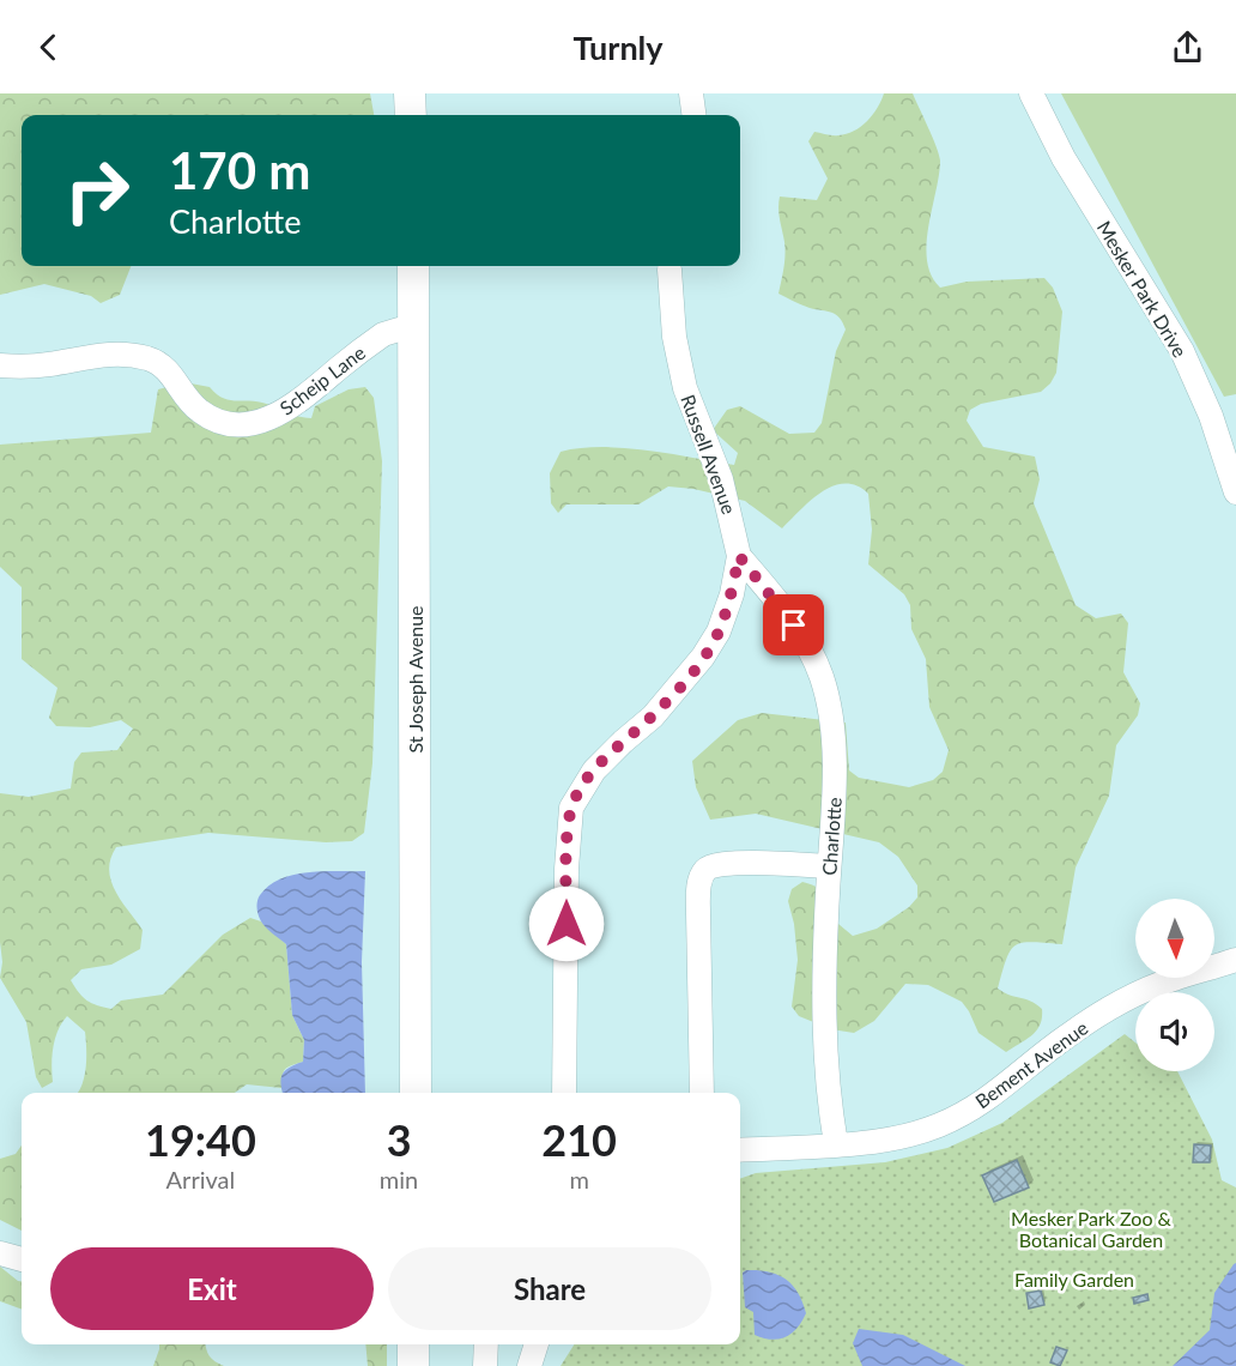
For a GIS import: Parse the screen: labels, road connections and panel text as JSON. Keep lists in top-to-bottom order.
{
  "streets": {
    "main road": ["St Joseph Avenue"],
    "street": [
      "Mesker Park Drive",
      "Scheip Lane",
      "Russell Avenue",
      "Charlotte",
      "Bement Avenue"
    ]
  },
  "crossings": [
    ["Scheip Lane", "St Joseph Avenue"],
    ["Russell Avenue", "Charlotte"],
    ["Charlotte", "Bement Avenue"]
  ],
  "parks": ["Mesker Park Zoo & Botanical Garden", "Family Garden"],
  "north": "bottom",
  "page": {
    "header": "Turnly",
    "turn": ["170 m", "Charlotte"],
    "eta": [
      "19:40",
      "Arrival",
      "3",
      "min",
      "210",
      "m"
    ],
    "buttons": ["Exit", "Share"]
  }
}
